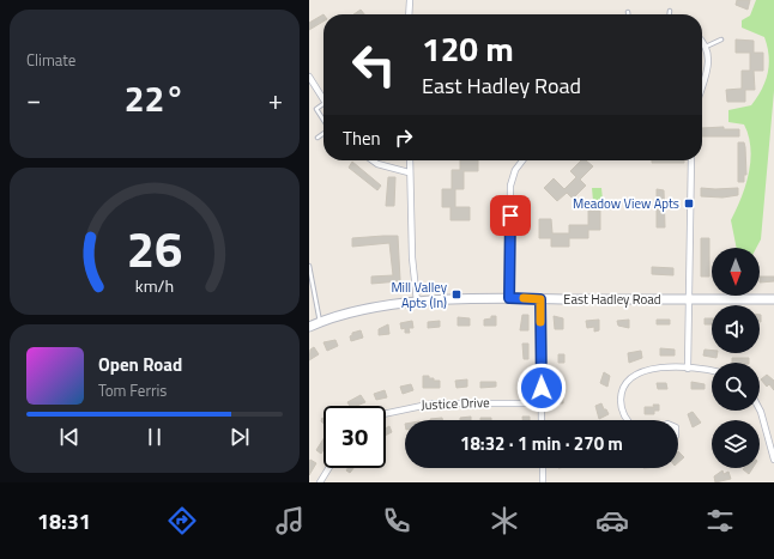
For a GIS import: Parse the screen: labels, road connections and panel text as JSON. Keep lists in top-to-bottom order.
{
  "streets": {
    "street": ["East Hadley Road", "Justice Drive"]
  },
  "places": {
    "transit": ["Meadow View Apts", "Mill Valley Apts (In)"]
  },
  "north": "bottom",
  "page": {
    "tile": "Climate",
    "turn": ["120 m", "East Hadley Road"],
    "heat": ["−", "22°", "+"],
    "then": "Then",
    "song": ["Open Road", "Tom Ferris"],
    "limit": "30",
    "trip": "18:32 · 1 min · 270 m",
    "tabs": "18:31",
    "gauge": ["26", "km/h"]
  }
}
